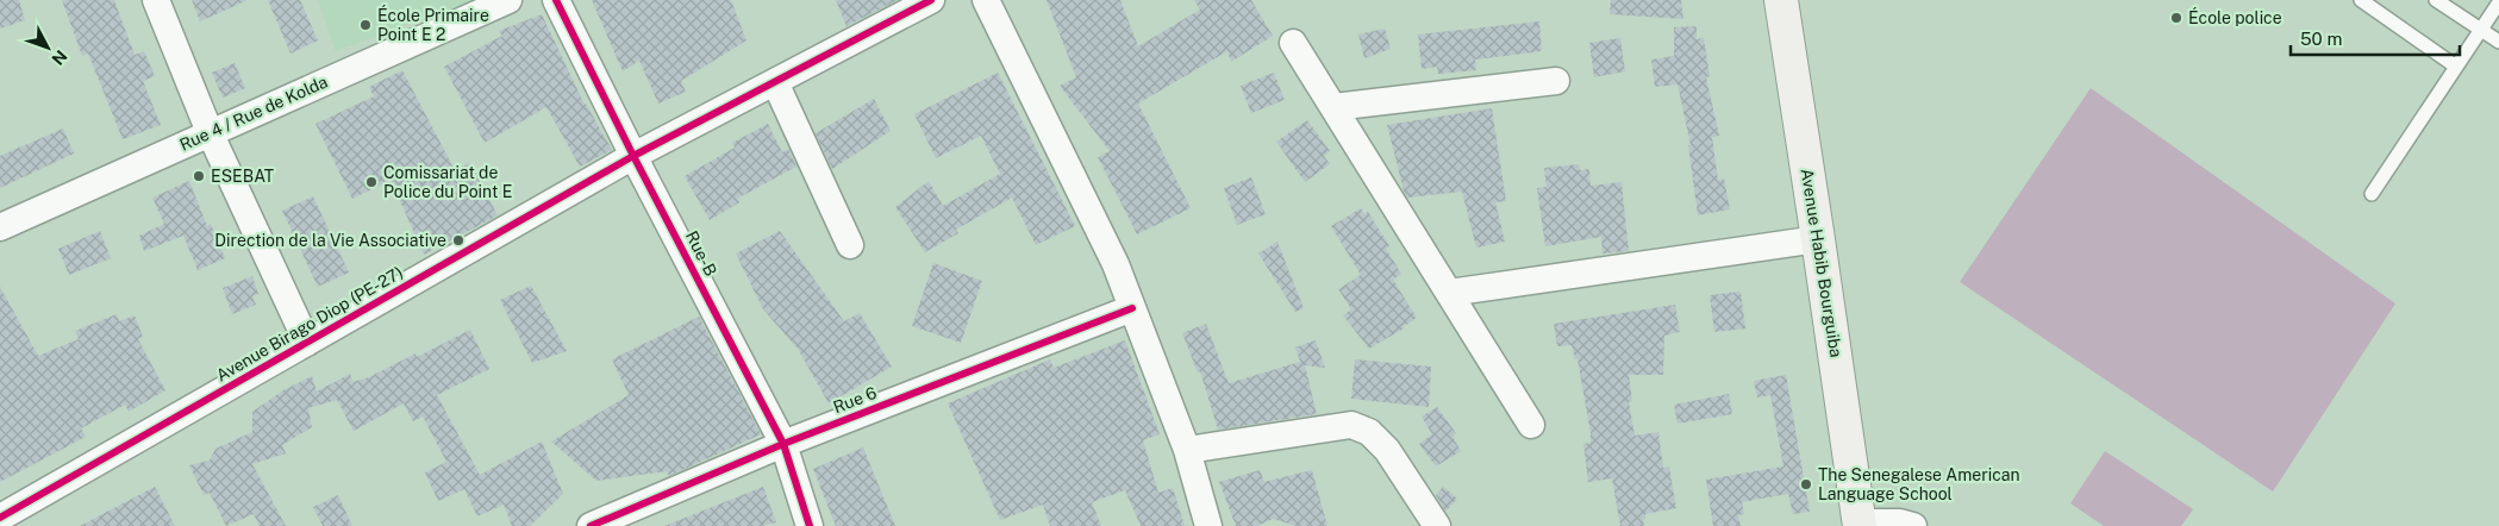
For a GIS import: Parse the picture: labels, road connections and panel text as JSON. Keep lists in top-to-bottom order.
{
  "streets": {
    "main road": ["Avenue Habib Bourguiba"],
    "street": [
      "Rue 4 / Rue de Kolda",
      "Rue-B",
      "Avenue Birago Diop (PE-27)",
      "Rue 6"
    ]
  },
  "crossings": [
    ["Rue-B", "Avenue Birago Diop (PE-27)"],
    ["Rue-B", "Rue 6"]
  ],
  "places": [
    "École police",
    "École Primaire Point E 2",
    "ESEBAT",
    "Comissariat de Police du Point E",
    "Direction de la Vie Associative",
    "The Senegalese American Language School"
  ],
  "scale_bar": "50 m",
  "north": "bottom right"
}
